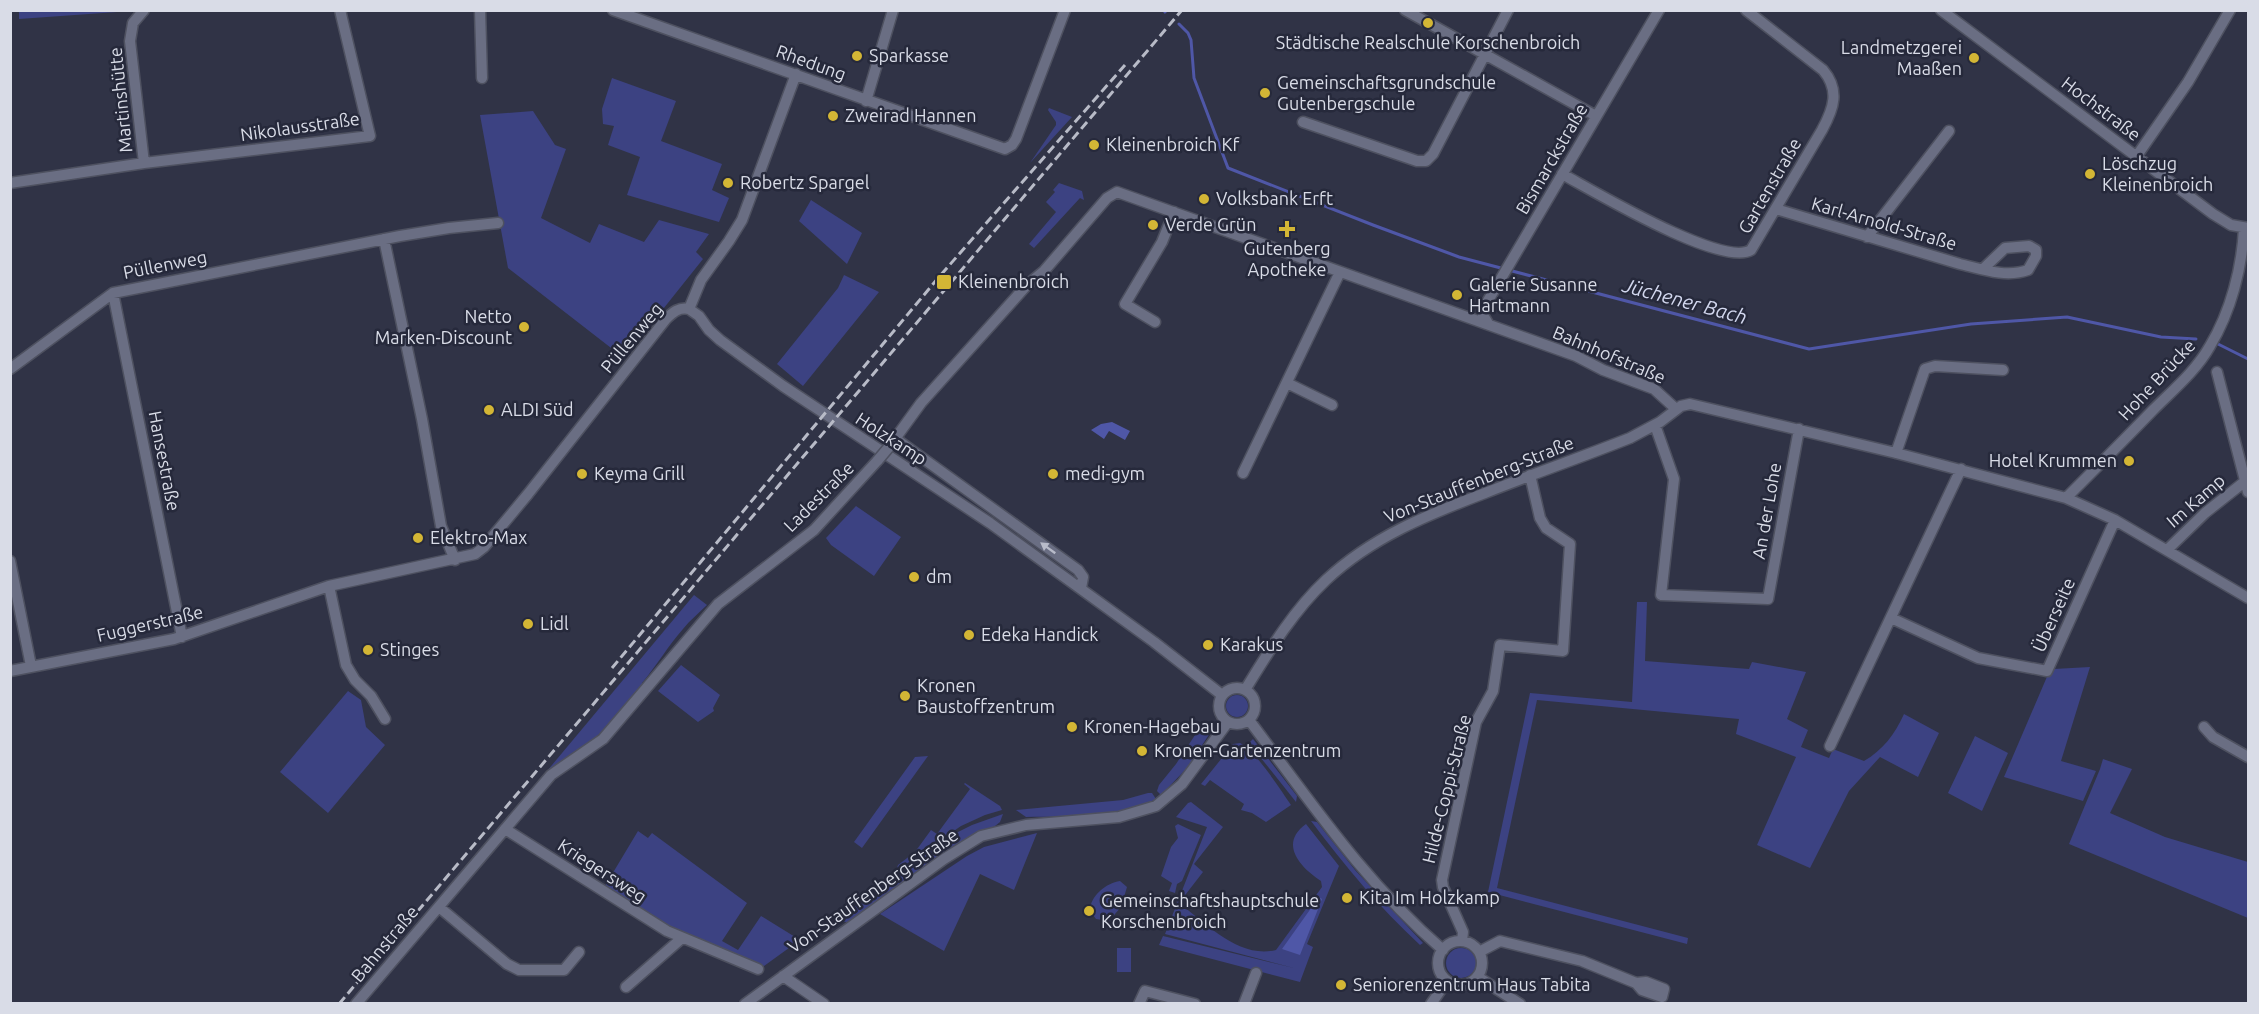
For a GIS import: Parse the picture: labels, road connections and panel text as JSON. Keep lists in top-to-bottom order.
{
  "streets": {
    "street": [
      "Rhedung",
      "Martinshütte",
      "Hochstraße",
      "Nikolausstraße",
      "Bismarckstraße",
      "Gartenstraße",
      "Karl-Arnold-Straße",
      "Püllenweg",
      "Bahnhofstraße",
      "Hohe Brücke",
      "Holzkamp",
      "Hansestraße",
      "Von-Stauffenberg-Straße",
      "Ladestraße",
      "Im Kamp",
      "An der Lohe",
      "Überseite",
      "Fuggerstraße",
      "Hilde-Coppi-Straße",
      "Kriegersweg",
      "Bahnstraße"
    ]
  },
  "crossings": [
    ["Rhedung", "Püllenweg"],
    ["Martinshütte", "Nikolausstraße"],
    ["Hochstraße", "Hohe Brücke"],
    ["Bismarckstraße", "Gartenstraße"],
    ["Bismarckstraße", "Bahnhofstraße"],
    ["Gartenstraße", "Karl-Arnold-Straße"],
    ["Püllenweg", "Holzkamp"],
    ["Püllenweg", "Hansestraße"],
    ["Püllenweg", "Fuggerstraße"],
    ["Bahnhofstraße", "Hohe Brücke"],
    ["Bahnhofstraße", "Von-Stauffenberg-Straße"],
    ["Bahnhofstraße", "Ladestraße"],
    ["Bahnhofstraße", "Im Kamp"],
    ["Bahnhofstraße", "An der Lohe"],
    ["Bahnhofstraße", "Überseite"],
    ["Holzkamp", "Von-Stauffenberg-Straße"],
    ["Holzkamp", "Ladestraße"],
    ["Hansestraße", "Fuggerstraße"],
    ["Von-Stauffenberg-Straße", "An der Lohe"],
    ["Von-Stauffenberg-Straße", "Hilde-Coppi-Straße"],
    ["Ladestraße", "Kriegersweg"],
    ["Ladestraße", "Bahnstraße"],
    ["Kriegersweg", "Bahnstraße"]
  ],
  "water": ["Jüchener Bach"],
  "places": {
    "other": [
      "Städtische Realschule Korschenbroich",
      "Sparkasse",
      "Landmetzgerei Maaßen",
      "Gemeinschaftsgrundschule Gutenbergschule",
      "Zweirad Hannen",
      "Kleinenbroich Kf",
      "Löschzug Kleinenbroich",
      "Robertz Spargel",
      "Volksbank Erft",
      "Verde Grün",
      "Galerie Susanne Hartmann",
      "Netto Marken-Discount",
      "ALDI Süd",
      "Hotel Krummen",
      "Keyma Grill",
      "medi-gym",
      "Elektro-Max",
      "dm",
      "Lidl",
      "Edeka Handick",
      "Karakus",
      "Stinges",
      "Kronen Baustoffzentrum",
      "Kronen-Hagebau",
      "Kronen-Gartenzentrum",
      "Kita Im Holzkamp",
      "Gemeinschaftshauptschule Korschenbroich",
      "Seniorenzentrum Haus Tabita"
    ],
    "health": ["Gutenberg Apotheke"],
    "transit": ["Kleinenbroich"]
  }
}
